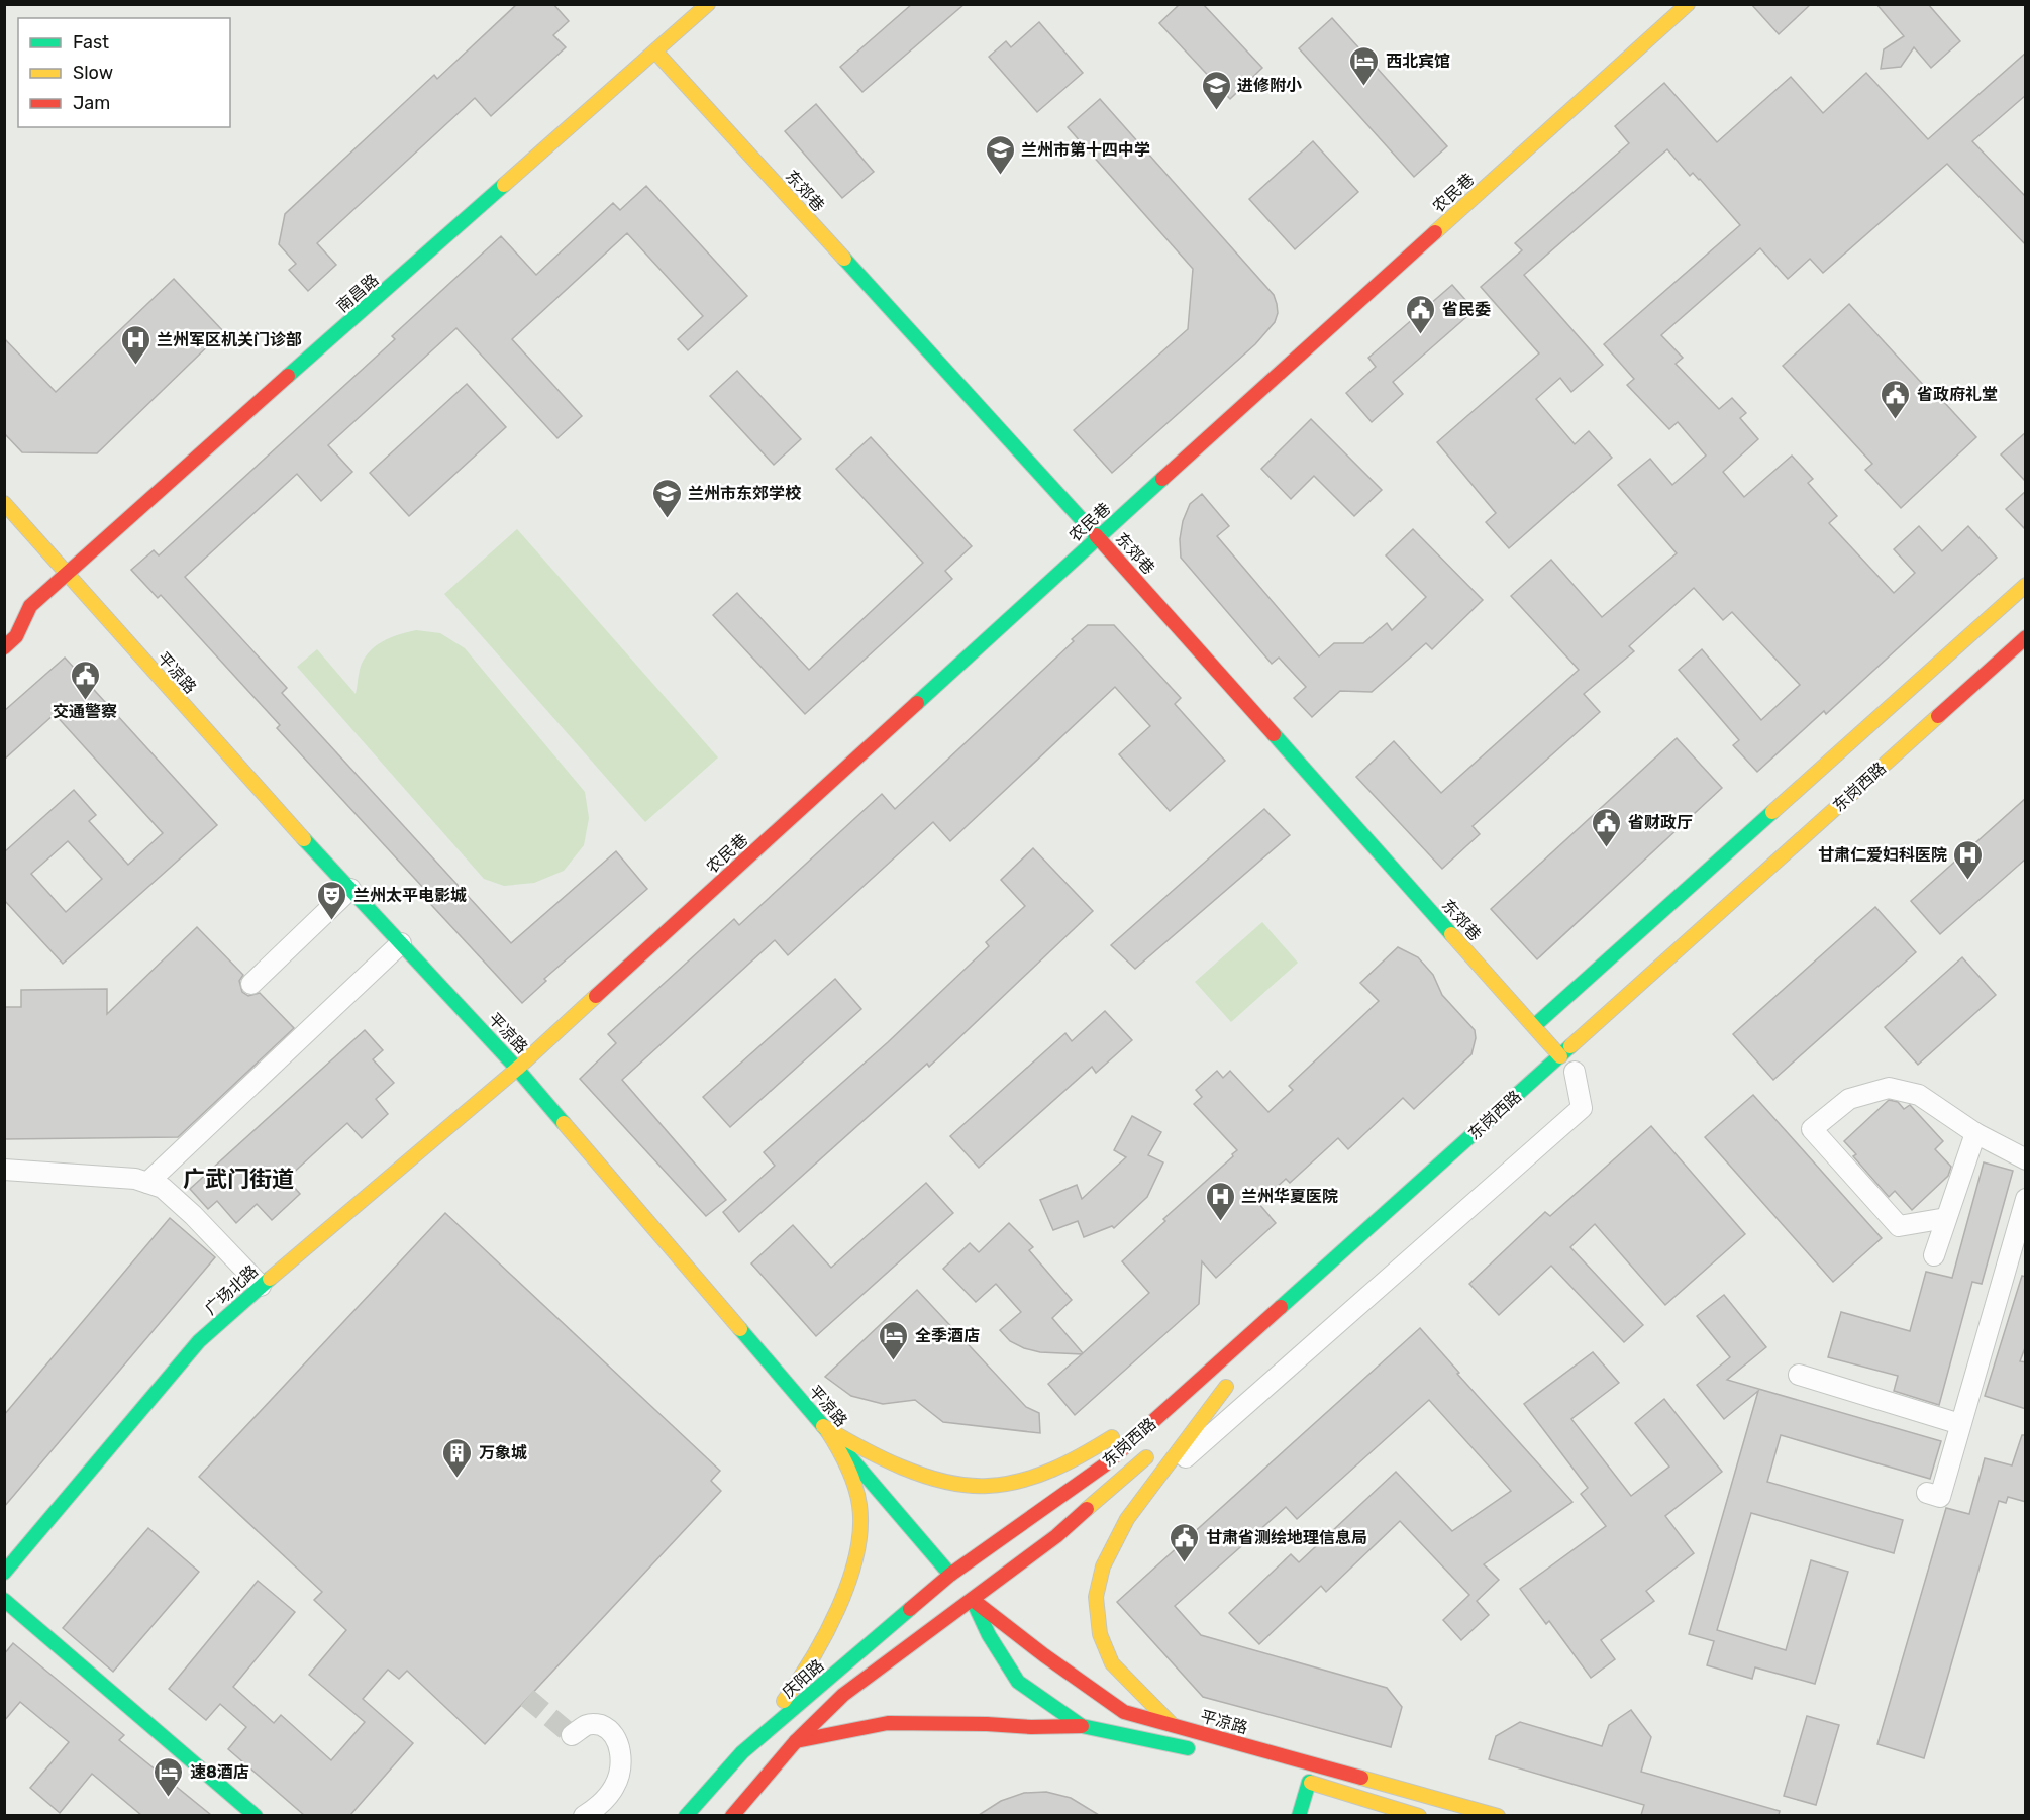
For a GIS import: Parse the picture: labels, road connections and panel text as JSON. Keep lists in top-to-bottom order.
{
  "streets": {
    "street": [
      "东郊巷",
      "农民巷",
      "南昌路",
      "平凉路",
      "东岗西路",
      "广场北路",
      "庆阳路"
    ]
  },
  "crossings": [
    ["东郊巷", "农民巷"],
    ["东郊巷", "南昌路"],
    ["东郊巷", "东岗西路"],
    ["农民巷", "平凉路"],
    ["农民巷", "广场北路"],
    ["南昌路", "平凉路"],
    ["平凉路", "东岗西路"],
    ["平凉路", "广场北路"],
    ["平凉路", "庆阳路"],
    ["东岗西路", "庆阳路"]
  ],
  "districts": ["广武门街道"],
  "places": {
    "hotel": ["西北宾馆", "全季酒店", "速8酒店"],
    "school or university": ["进修附小", "兰州市第十四中学", "兰州市东郊学校"],
    "public building": [
      "省民委",
      "省政府礼堂",
      "交通警察",
      "省财政厅",
      "甘肃省测绘地理信息局"
    ],
    "hospital": ["兰州军区机关门诊部", "甘肃仁爱妇科医院", "兰州华夏医院"],
    "theatre": ["兰州太平电影城"],
    "building": ["万象城"]
  },
  "legend": ["Fast", "Slow", "Jam"]
}
